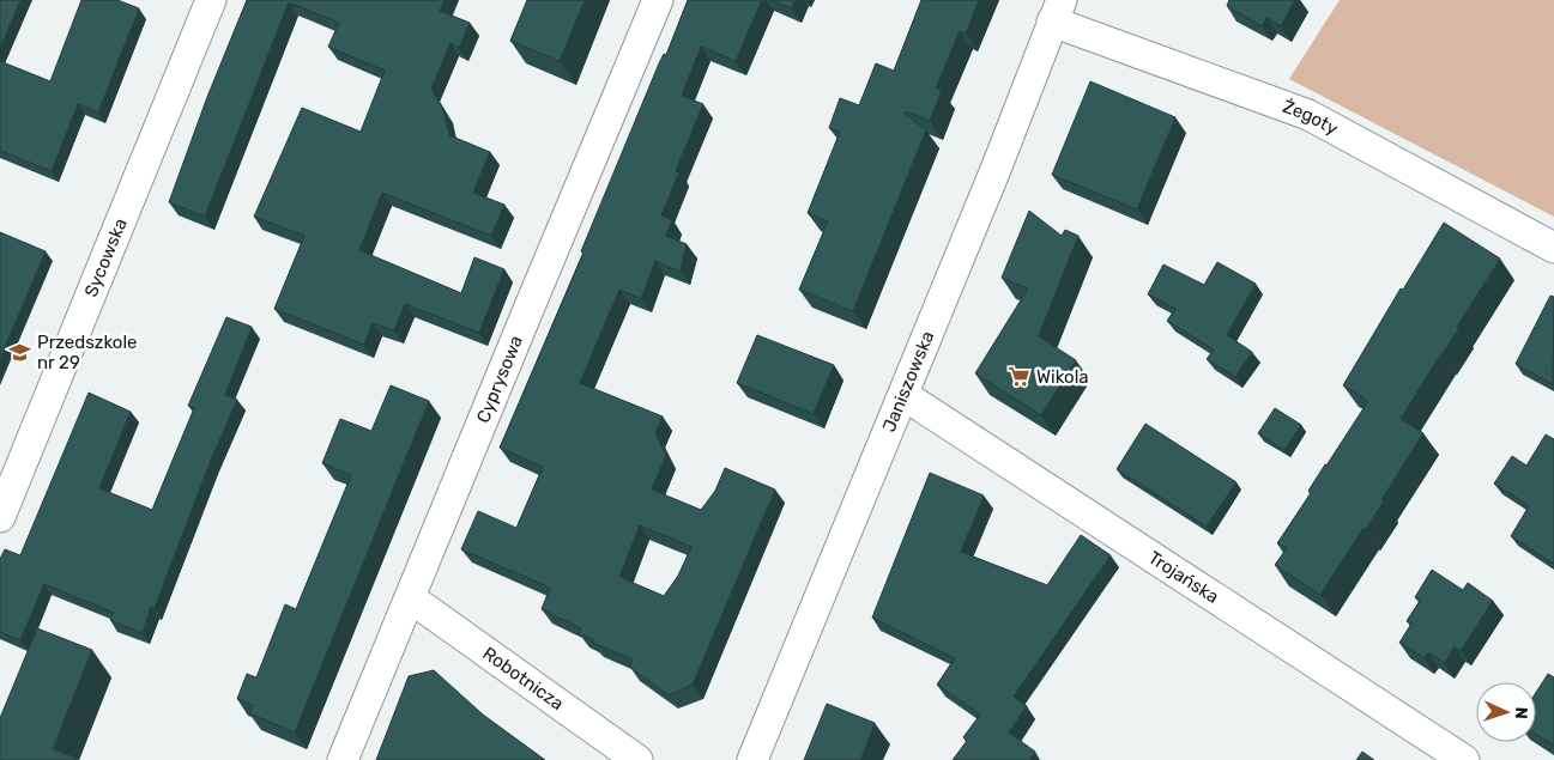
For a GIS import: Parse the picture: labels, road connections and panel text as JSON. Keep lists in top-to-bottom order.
{
  "streets": {
    "street": [
      "Żegoty",
      "Sycowska",
      "Cyprysowa",
      "Janiszowska",
      "Trojańska",
      "Robotnicza"
    ]
  },
  "crossings": [
    ["Żegoty", "Janiszowska"],
    ["Cyprysowa", "Robotnicza"],
    ["Janiszowska", "Trojańska"]
  ],
  "places": {
    "school or university": ["Przedszkole nr 29"],
    "supermarket": ["Wikola"]
  },
  "north": "right"
}
